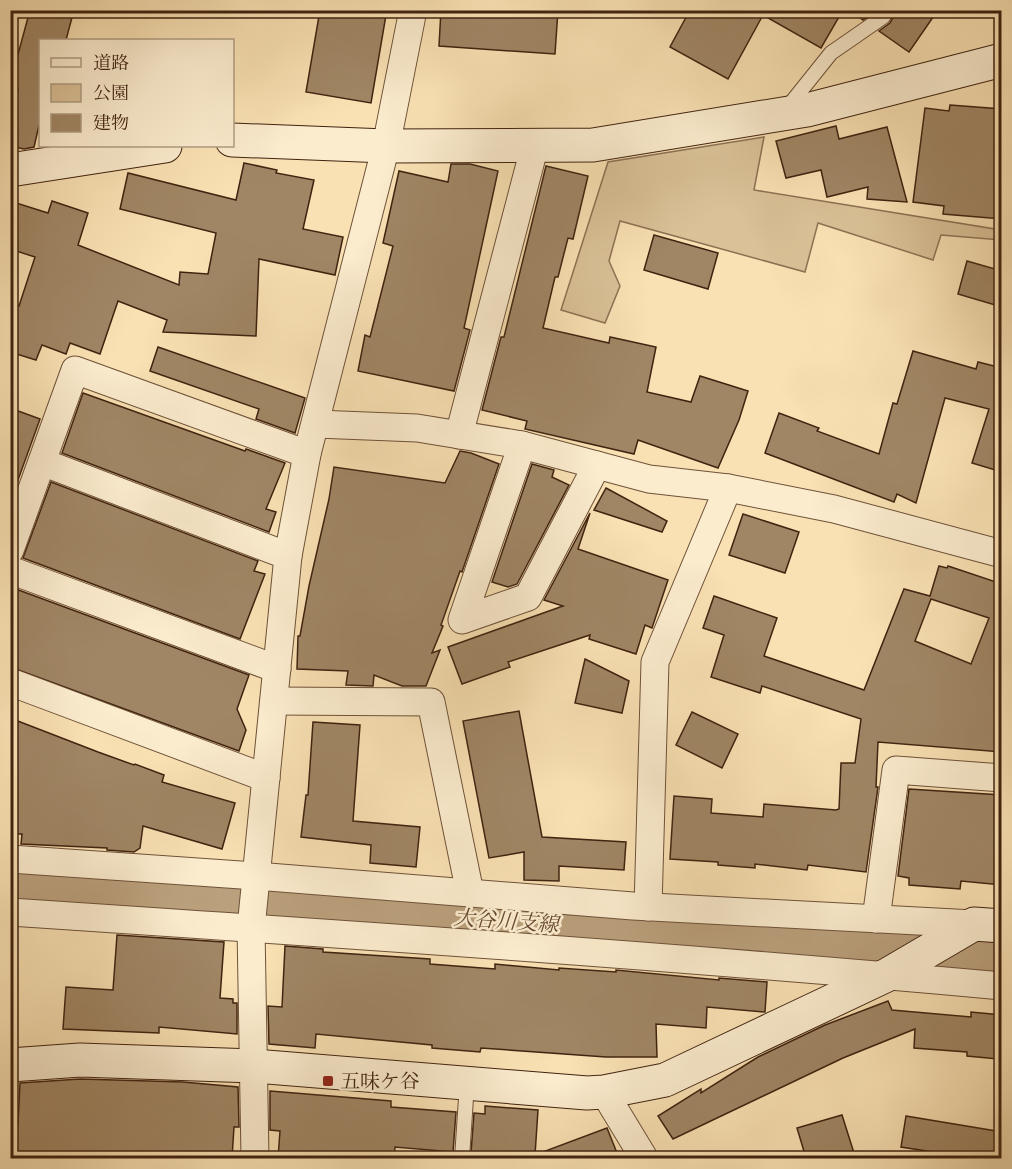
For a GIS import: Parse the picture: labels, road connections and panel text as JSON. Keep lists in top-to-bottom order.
{
  "water": ["大谷川支線"],
  "places": {
    "transit": ["五味ケ谷"]
  },
  "legend": ["道路", "公園", "建物"]
}
